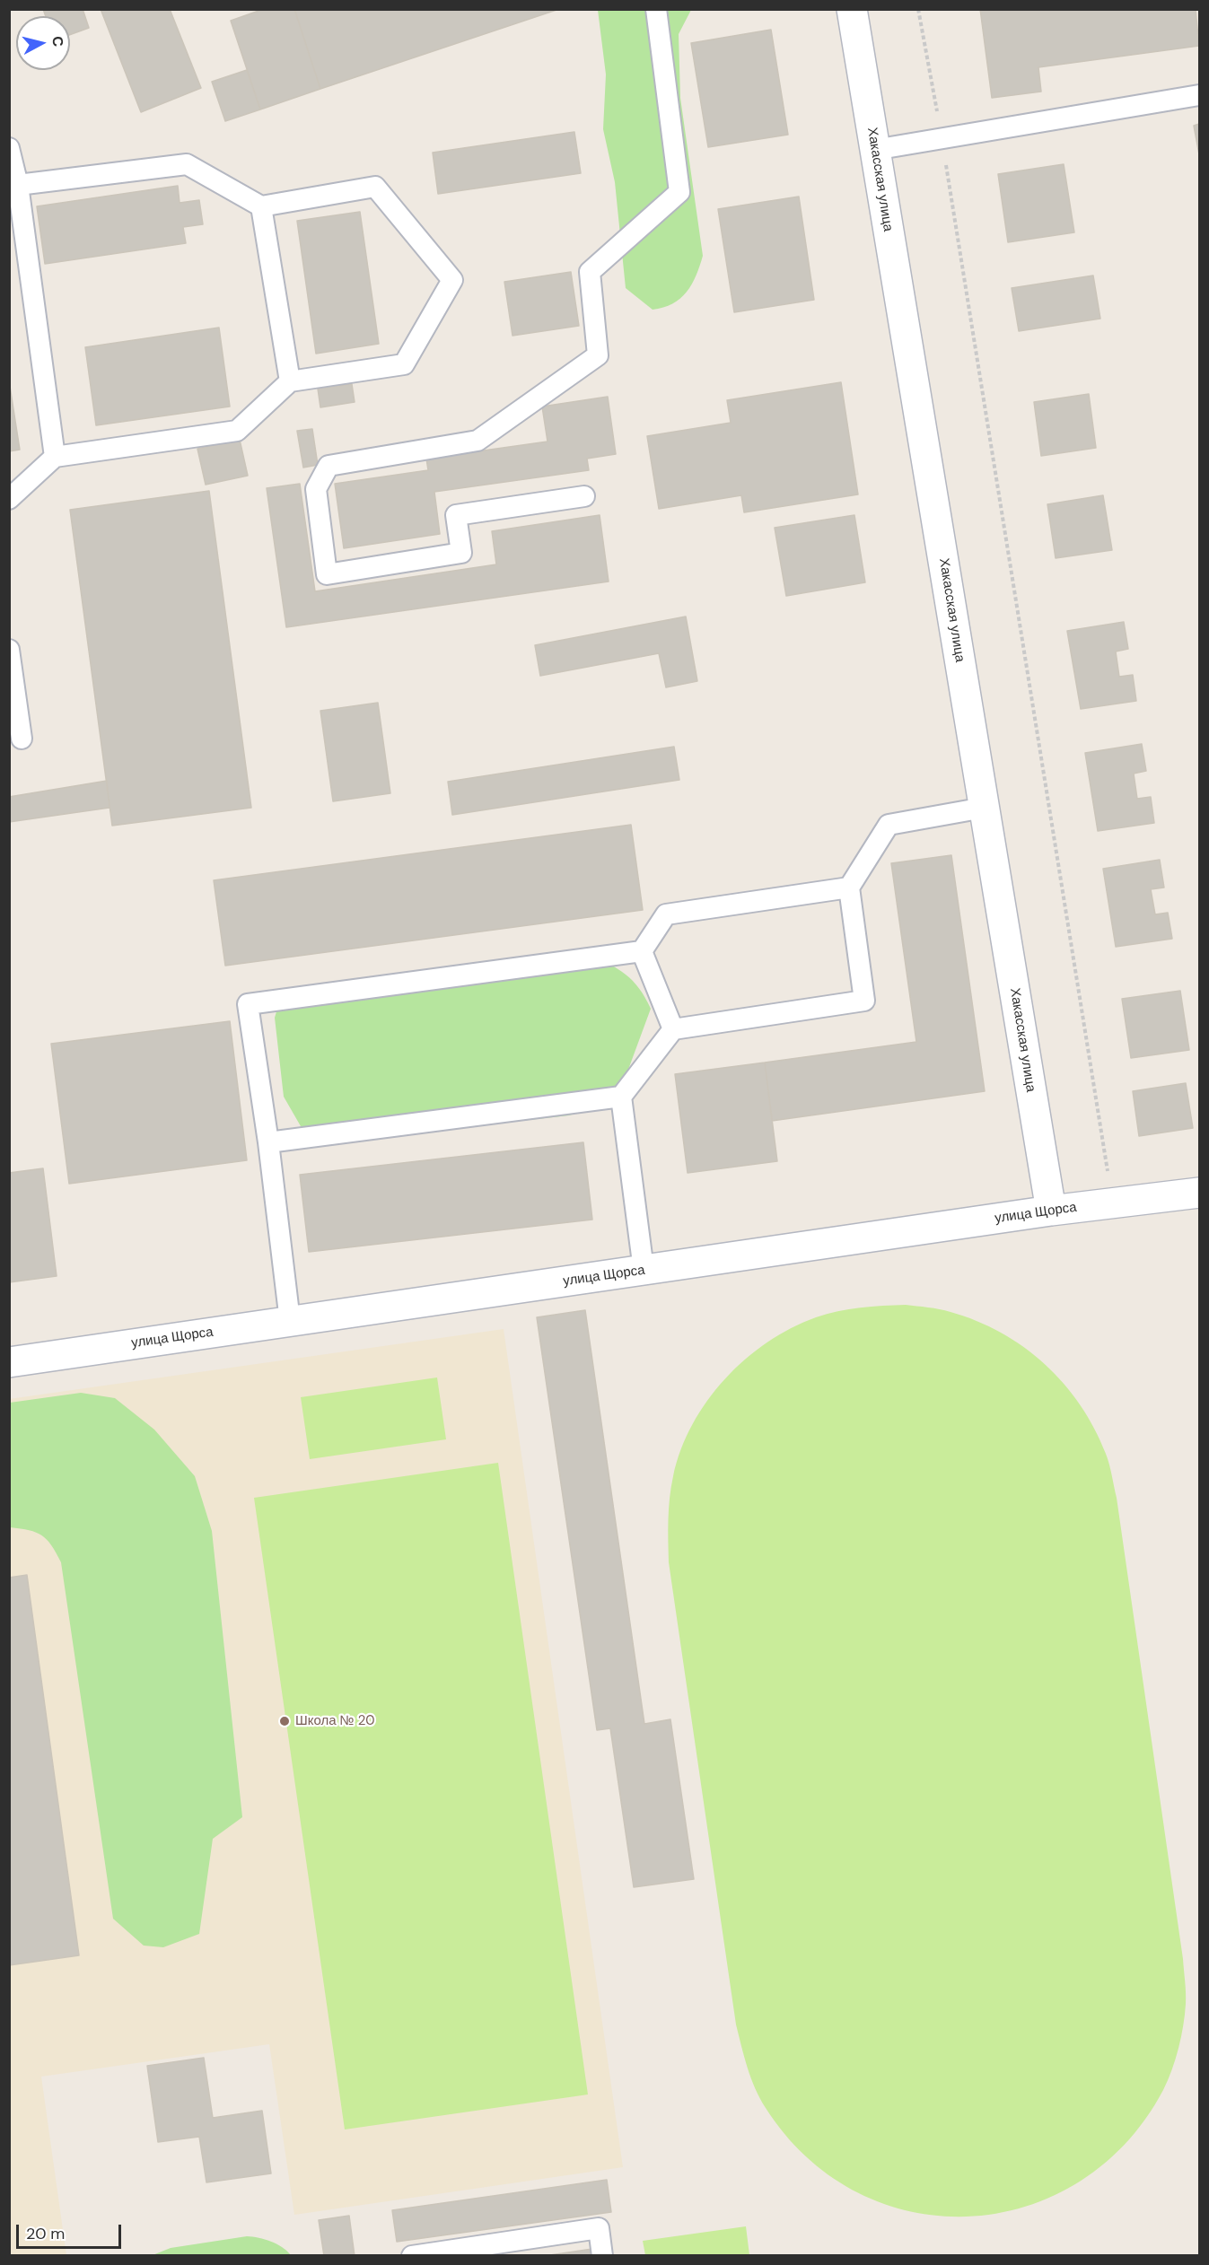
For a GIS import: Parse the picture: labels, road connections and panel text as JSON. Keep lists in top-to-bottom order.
{
  "streets": {
    "street": ["Хакасская улица", "улица Щорса"]
  },
  "crossings": [
    ["Хакасская улица", "улица Щорса"]
  ],
  "places": ["Школа № 20"],
  "scale_bar": "20 m",
  "north": "right"
}
